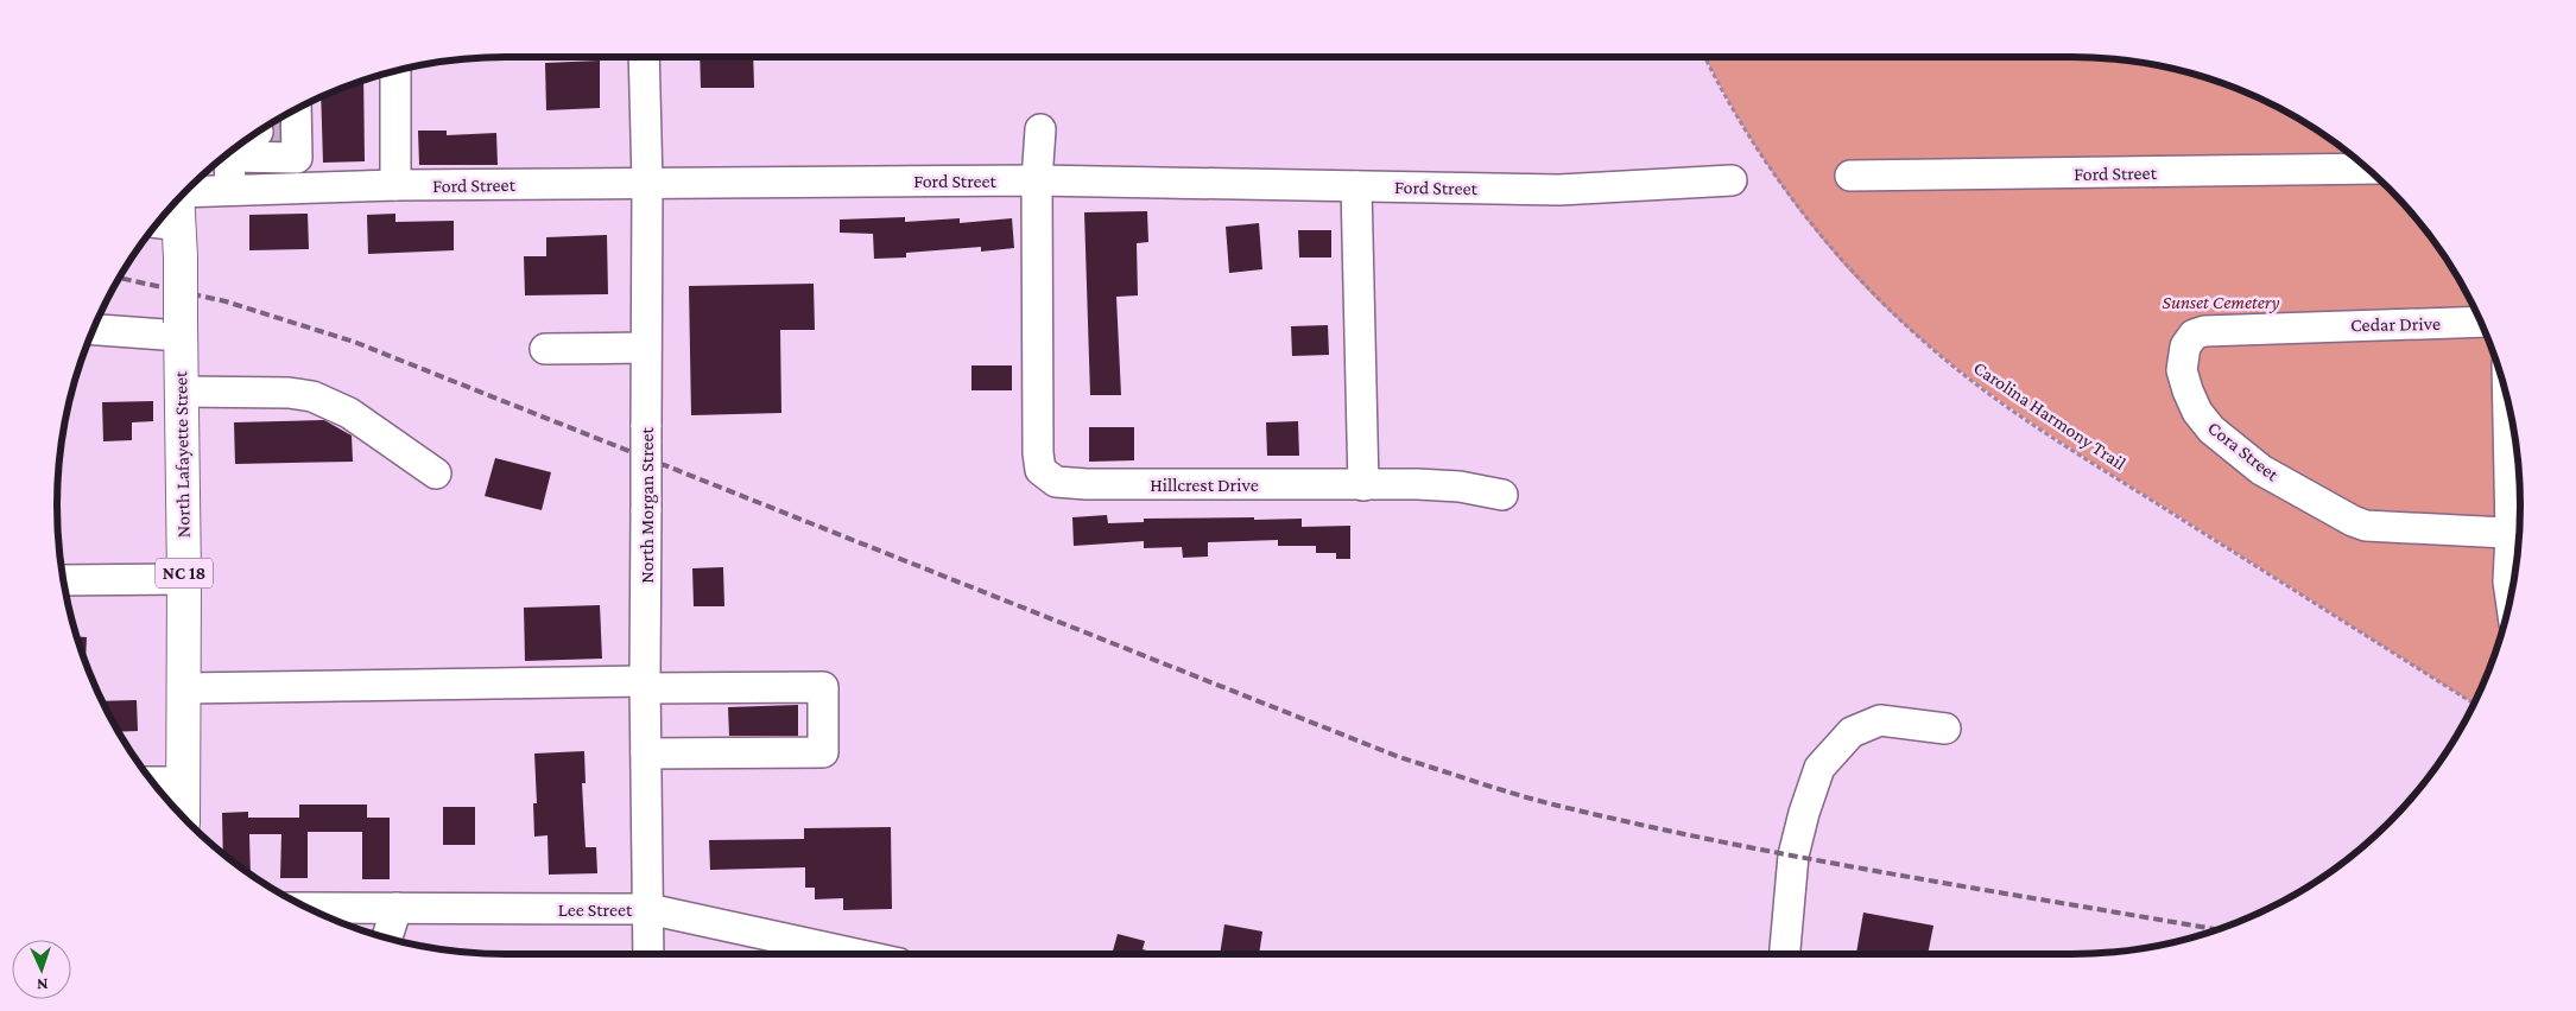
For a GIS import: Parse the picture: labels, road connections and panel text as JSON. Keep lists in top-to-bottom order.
{
  "streets": {
    "main road": ["North Lafayette Street", "NC 18"],
    "street": [
      "Ford Street",
      "Cedar Drive",
      "Cora Street",
      "Hillcrest Drive",
      "North Morgan Street",
      "Lee Street"
    ],
    "path": ["Carolina Harmony Trail"]
  },
  "crossings": [
    ["Ford Street", "Hillcrest Drive"],
    ["Ford Street", "North Morgan Street"],
    ["Cedar Drive", "Cora Street"],
    ["North Morgan Street", "Lee Street"]
  ],
  "parks": ["Sunset Cemetery"],
  "north": "bottom"
}
